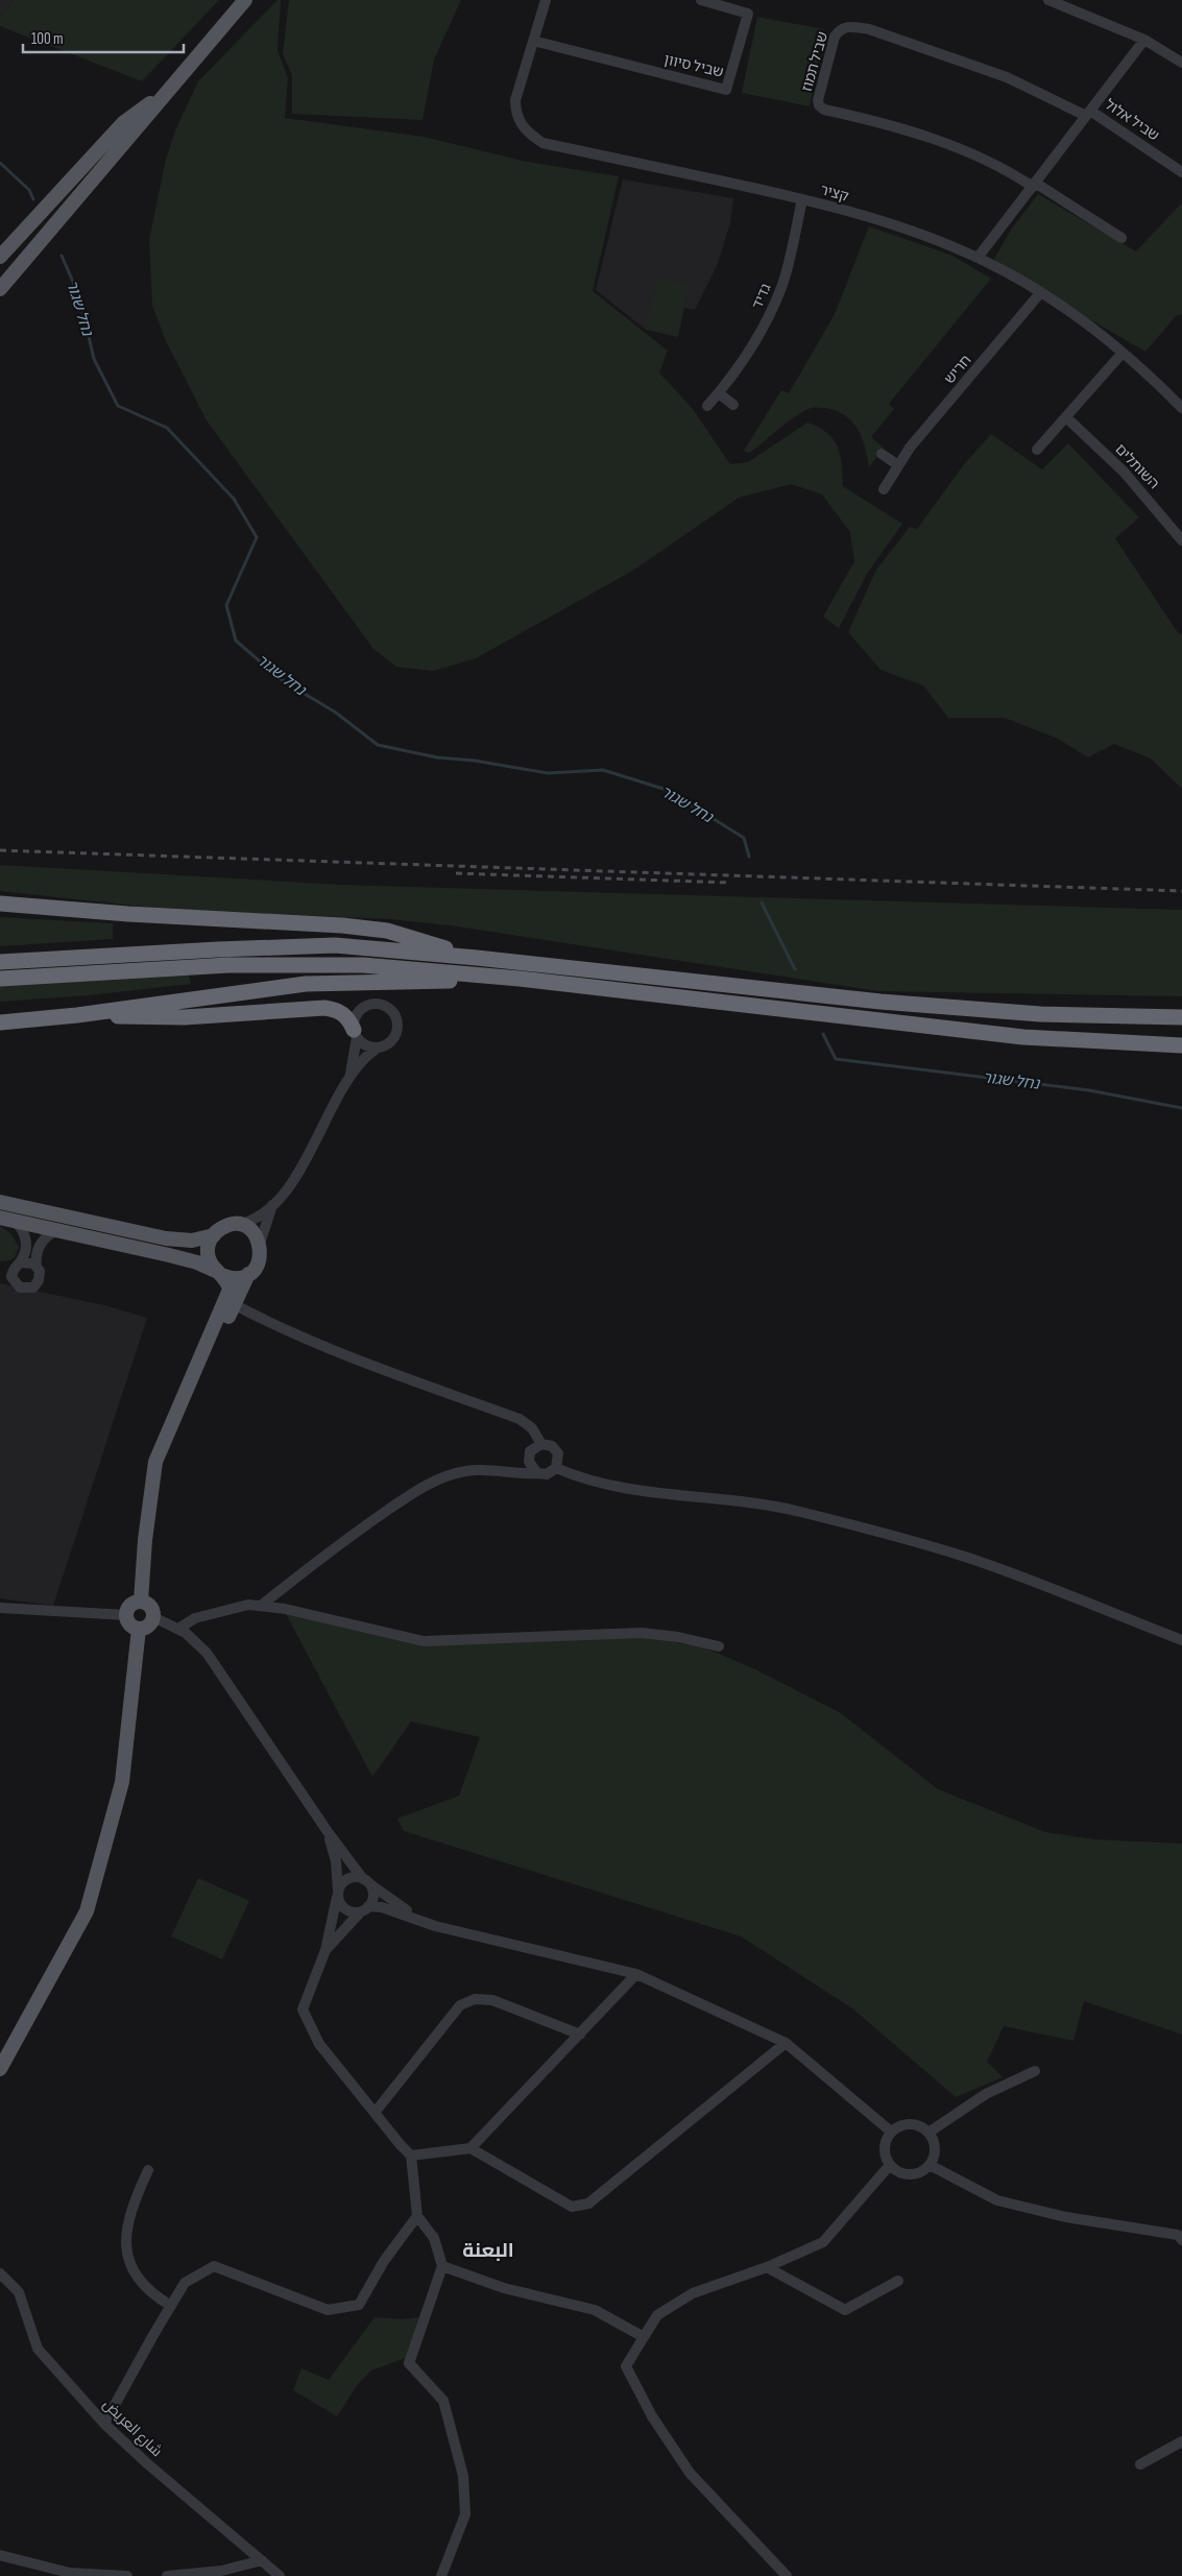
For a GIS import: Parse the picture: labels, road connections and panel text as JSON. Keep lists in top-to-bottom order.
{
  "streets": {
    "street": [
      "שביל תמוז",
      "שביל סיוון",
      "שביל אלול",
      "קציר",
      "גדיד",
      "חריש",
      "השותלים",
      "شارع العريض"
    ]
  },
  "crossings": [
    ["שביל תמוז", "שביל אלול"],
    ["שביל סיוון", "קציר"],
    ["שביל אלול", "קציר"],
    ["קציר", "גדיד"],
    ["קציר", "חריש"]
  ],
  "districts": ["البعنة"],
  "water": ["נחל שגור"],
  "scale_bar": "100 m"
}
